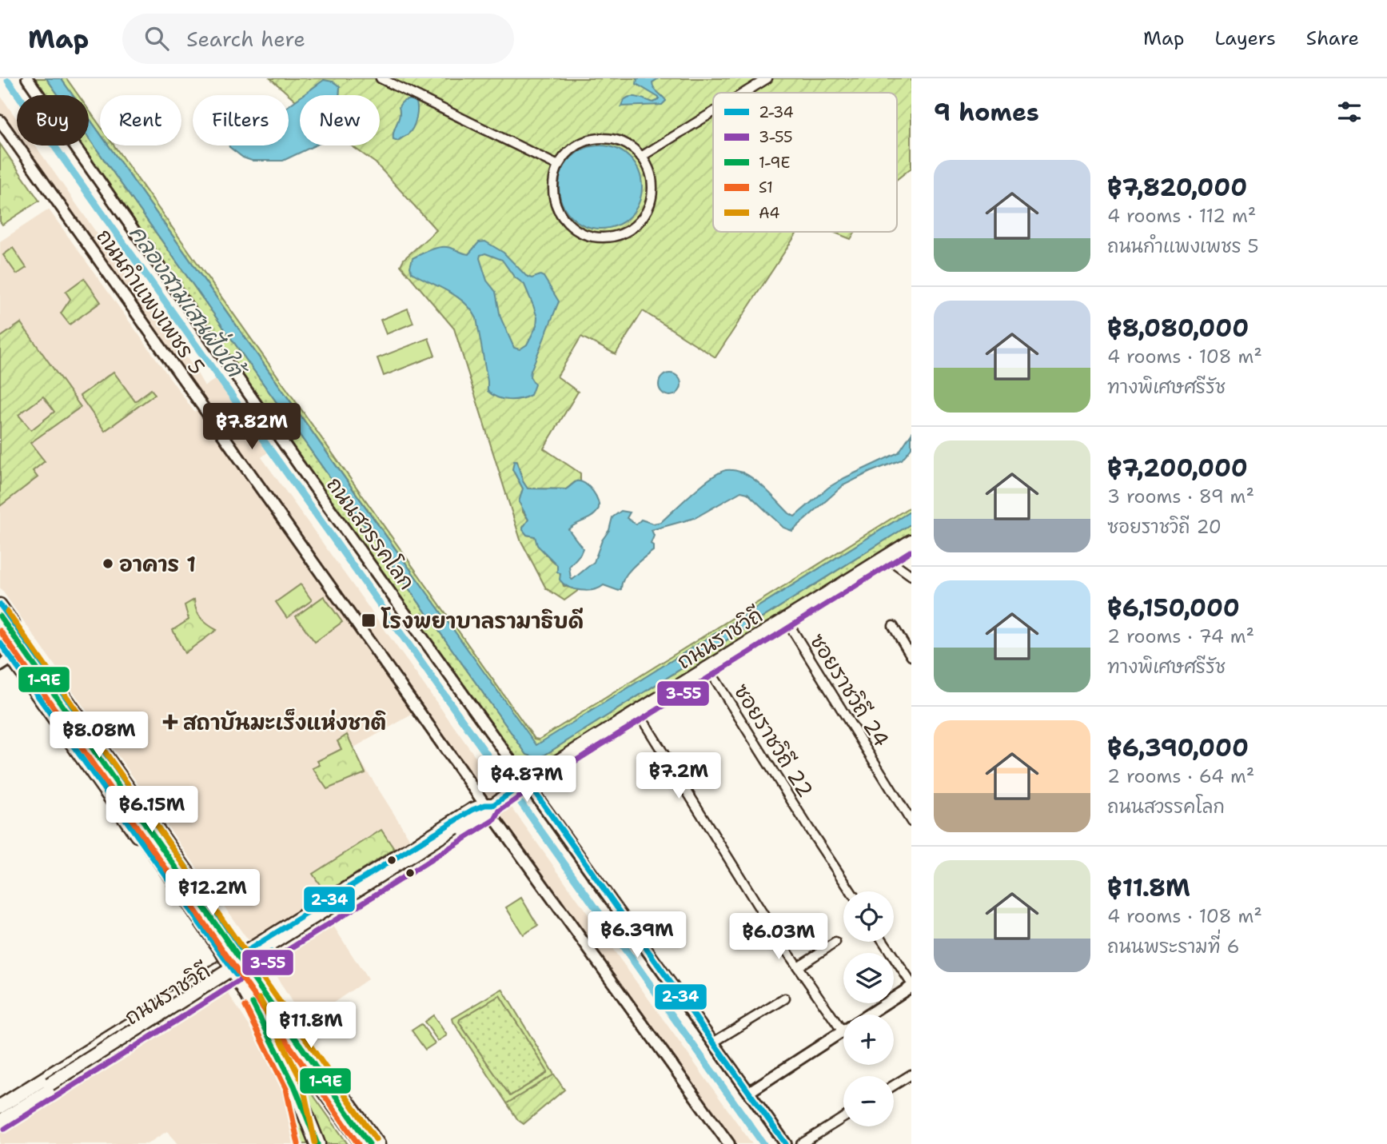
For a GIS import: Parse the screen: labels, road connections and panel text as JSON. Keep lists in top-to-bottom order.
{
  "streets": {
    "main road": ["ถนนราชวิถี"],
    "street": [
      "ถนนกำแพงเพชร 5",
      "ถนนสวรรคโลก",
      "ซอยราชวิถี 24",
      "ซอยราชวิถี 22"
    ]
  },
  "crossings": [
    ["ถนนกำแพงเพชร 5", "ถนนราชวิถี"],
    ["ถนนสวรรคโลก", "ถนนราชวิถี"],
    ["ถนนราชวิถี", "ซอยราชวิถี 24"],
    ["ถนนราชวิถี", "ซอยราชวิถี 22"]
  ],
  "water": ["คลองสามเสนฝั่งใต้"],
  "places": {
    "other": ["อาคาร 1"],
    "transit": ["โรงพยาบาลรามาธิบดี"],
    "health": ["สถาบันมะเร็งแห่งชาติ"]
  },
  "lines": [
    "transit line 3-55",
    "transit line 2-34",
    "transit line A4",
    "transit line 1-9E",
    "transit line S1"
  ],
  "legend": [
    "2-34",
    "3-55",
    "1-9E",
    "S1",
    "A4"
  ],
  "page": {
    "header": "Map",
    "search": "Search here",
    "nav": ["Map", "Layers", "Share"],
    "heading": "9 homes",
    "chip": [
      "Buy",
      "Rent",
      "Filters",
      "New"
    ],
    "list": [
      {
        "name": "฿7,820,000",
        "note": "4 rooms · 112 m² · ถนนกำแพงเพชร 5"
      },
      {
        "name": "฿8,080,000",
        "note": "4 rooms · 108 m² · ทางพิเศษศรีรัช"
      },
      {
        "name": "฿7,200,000",
        "note": "3 rooms · 89 m² · ซอยราชวิถี 20"
      },
      {
        "name": "฿6,150,000",
        "note": "2 rooms · 74 m² · ทางพิเศษศรีรัช"
      },
      {
        "name": "฿6,390,000",
        "note": "2 rooms · 64 m² · ถนนสวรรคโลก"
      },
      {
        "name": "฿11.8M",
        "note": "4 rooms · 108 m² · ถนนพระรามที่ 6"
      }
    ],
    "price": [
      "฿7.82M",
      "฿8.08M",
      "฿7.2M",
      "฿4.87M",
      "฿6.15M",
      "฿12.2M",
      "฿6.39M",
      "฿6.03M",
      "฿11.8M"
    ],
    "map_buttons": ["+", "−"]
  }
}
